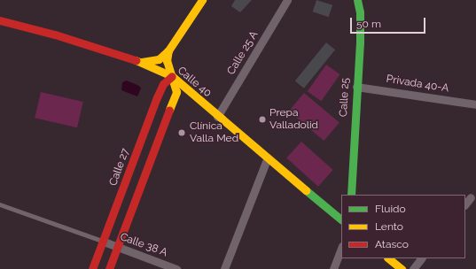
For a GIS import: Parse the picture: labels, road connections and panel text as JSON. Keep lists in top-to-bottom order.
{
  "streets": {
    "main road": ["Calle 40", "Calle 25", "Calle 27"],
    "street": ["Calle 25 A", "Privada 40-A", "Calle 38 A"]
  },
  "crossings": [
    ["Calle 25 A", "Calle 40"],
    ["Calle 40", "Calle 27"],
    ["Privada 40-A", "Calle 25"],
    ["Calle 27", "Calle 38 A"]
  ],
  "places": ["Prepa Valladolid", "Clínica Valla Med"],
  "legend": ["Fluido", "Lento", "Atasco"],
  "scale_bar": "50 m"
}
